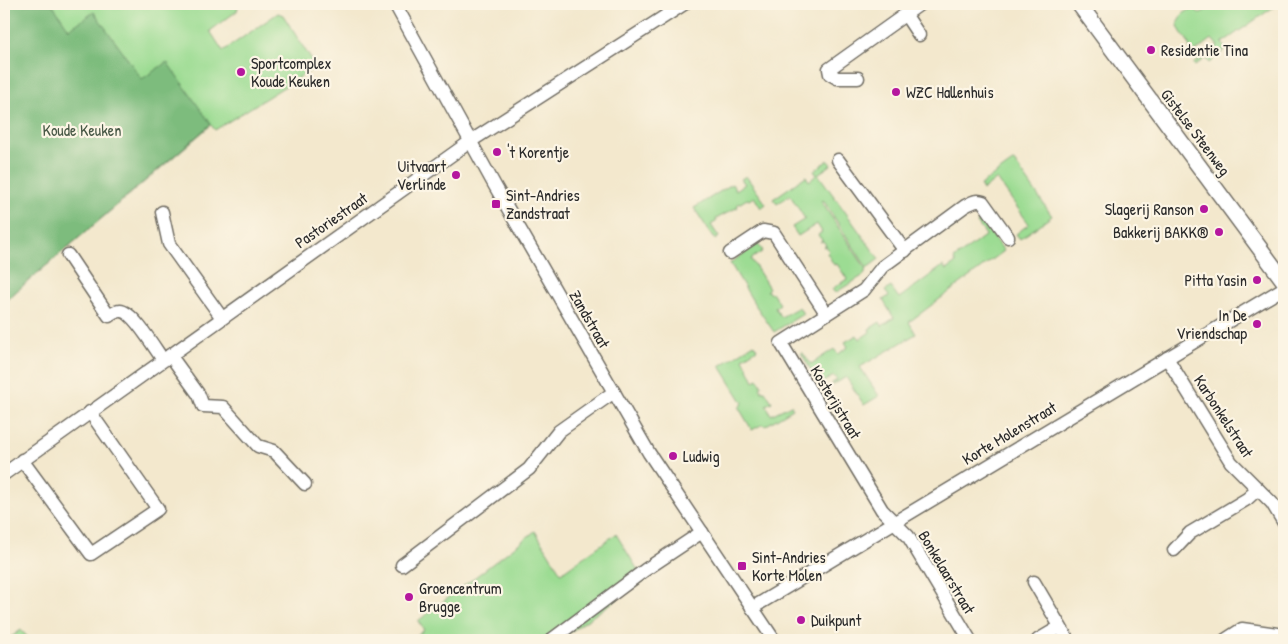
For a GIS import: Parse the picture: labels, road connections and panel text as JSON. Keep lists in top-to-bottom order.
{
  "streets": {
    "main road": ["Gistelse Steenweg"],
    "street": [
      "Pastoriestraat",
      "Zandstraat",
      "Kosterijstraat",
      "Karbonkelstraat",
      "Korte Molenstraat",
      "Bonkelaarstraat"
    ]
  },
  "crossings": [
    ["Pastoriestraat", "Zandstraat"],
    ["Zandstraat", "Korte Molenstraat"],
    ["Kosterijstraat", "Korte Molenstraat"],
    ["Kosterijstraat", "Bonkelaarstraat"],
    ["Karbonkelstraat", "Korte Molenstraat"],
    ["Korte Molenstraat", "Bonkelaarstraat"]
  ],
  "parks": ["Koude Keuken"],
  "places": {
    "other": [
      "Residentie Tina",
      "Sportcomplex Koude Keuken",
      "WZC Hallenhuis",
      "'t Korentje",
      "Uitvaart Verlinde",
      "Slagerij Ranson",
      "Bakkerij BAKK®",
      "Pitta Yasin",
      "In De Vriendschap",
      "Ludwig",
      "Groencentrum Brugge",
      "Duikpunt"
    ],
    "transit": ["Sint-Andries Zandstraat", "Sint-Andries Korte Molen"]
  }
}
